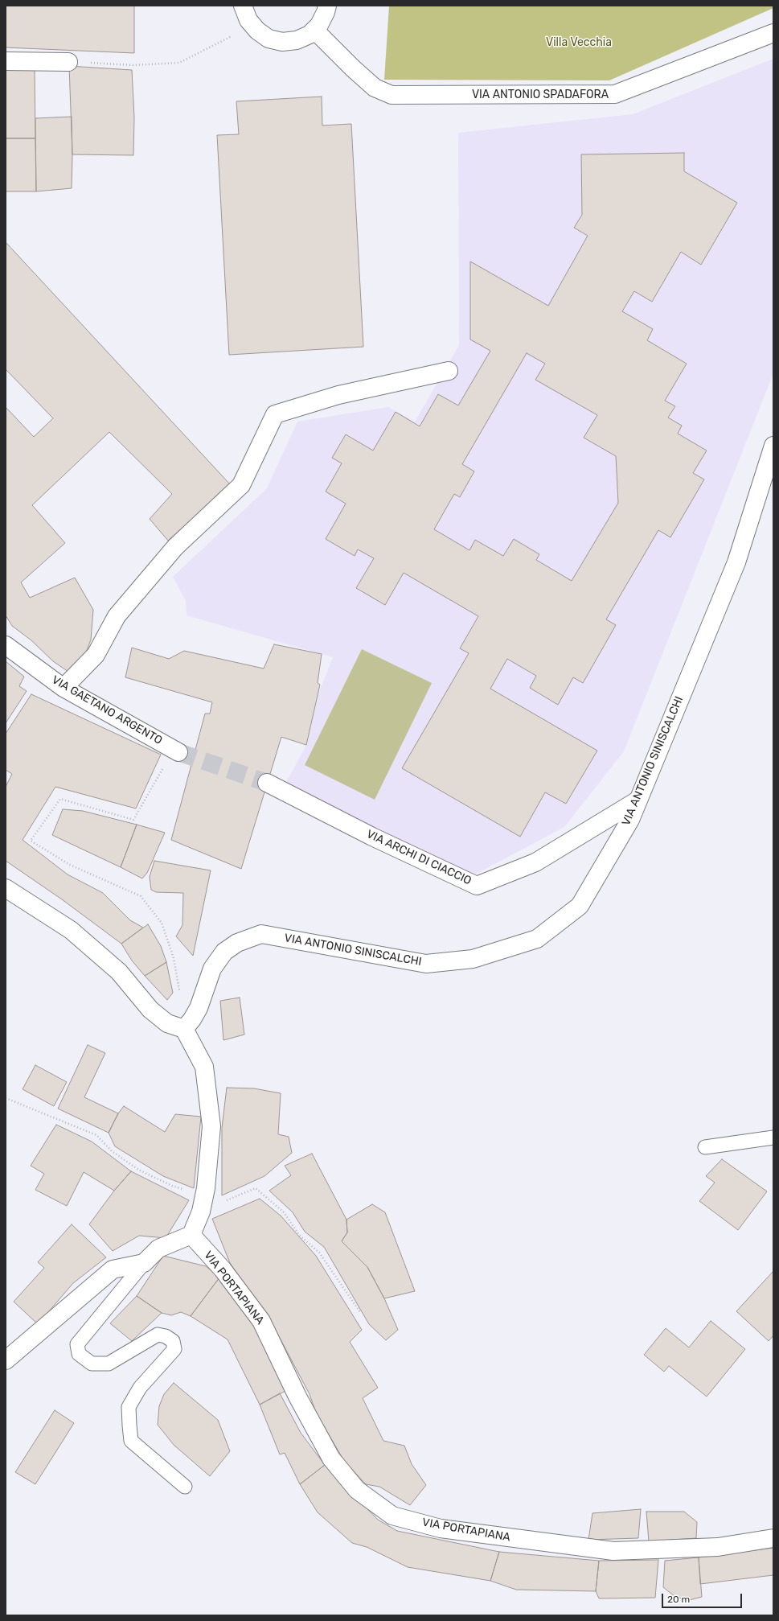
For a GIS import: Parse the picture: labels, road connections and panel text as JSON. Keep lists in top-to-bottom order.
{
  "streets": {
    "street": [
      "VIA ANTONIO SPADAFORA",
      "VIA GAETANO ARGENTO",
      "VIA ANTONIO SINISCALCHI",
      "VIA ARCHI DI CIACCIO",
      "VIA PORTAPIANA"
    ]
  },
  "crossings": [
    ["VIA ANTONIO SINISCALCHI", "VIA ARCHI DI CIACCIO"]
  ],
  "parks": ["Villa Vecchia"],
  "scale_bar": "20 m"
}
